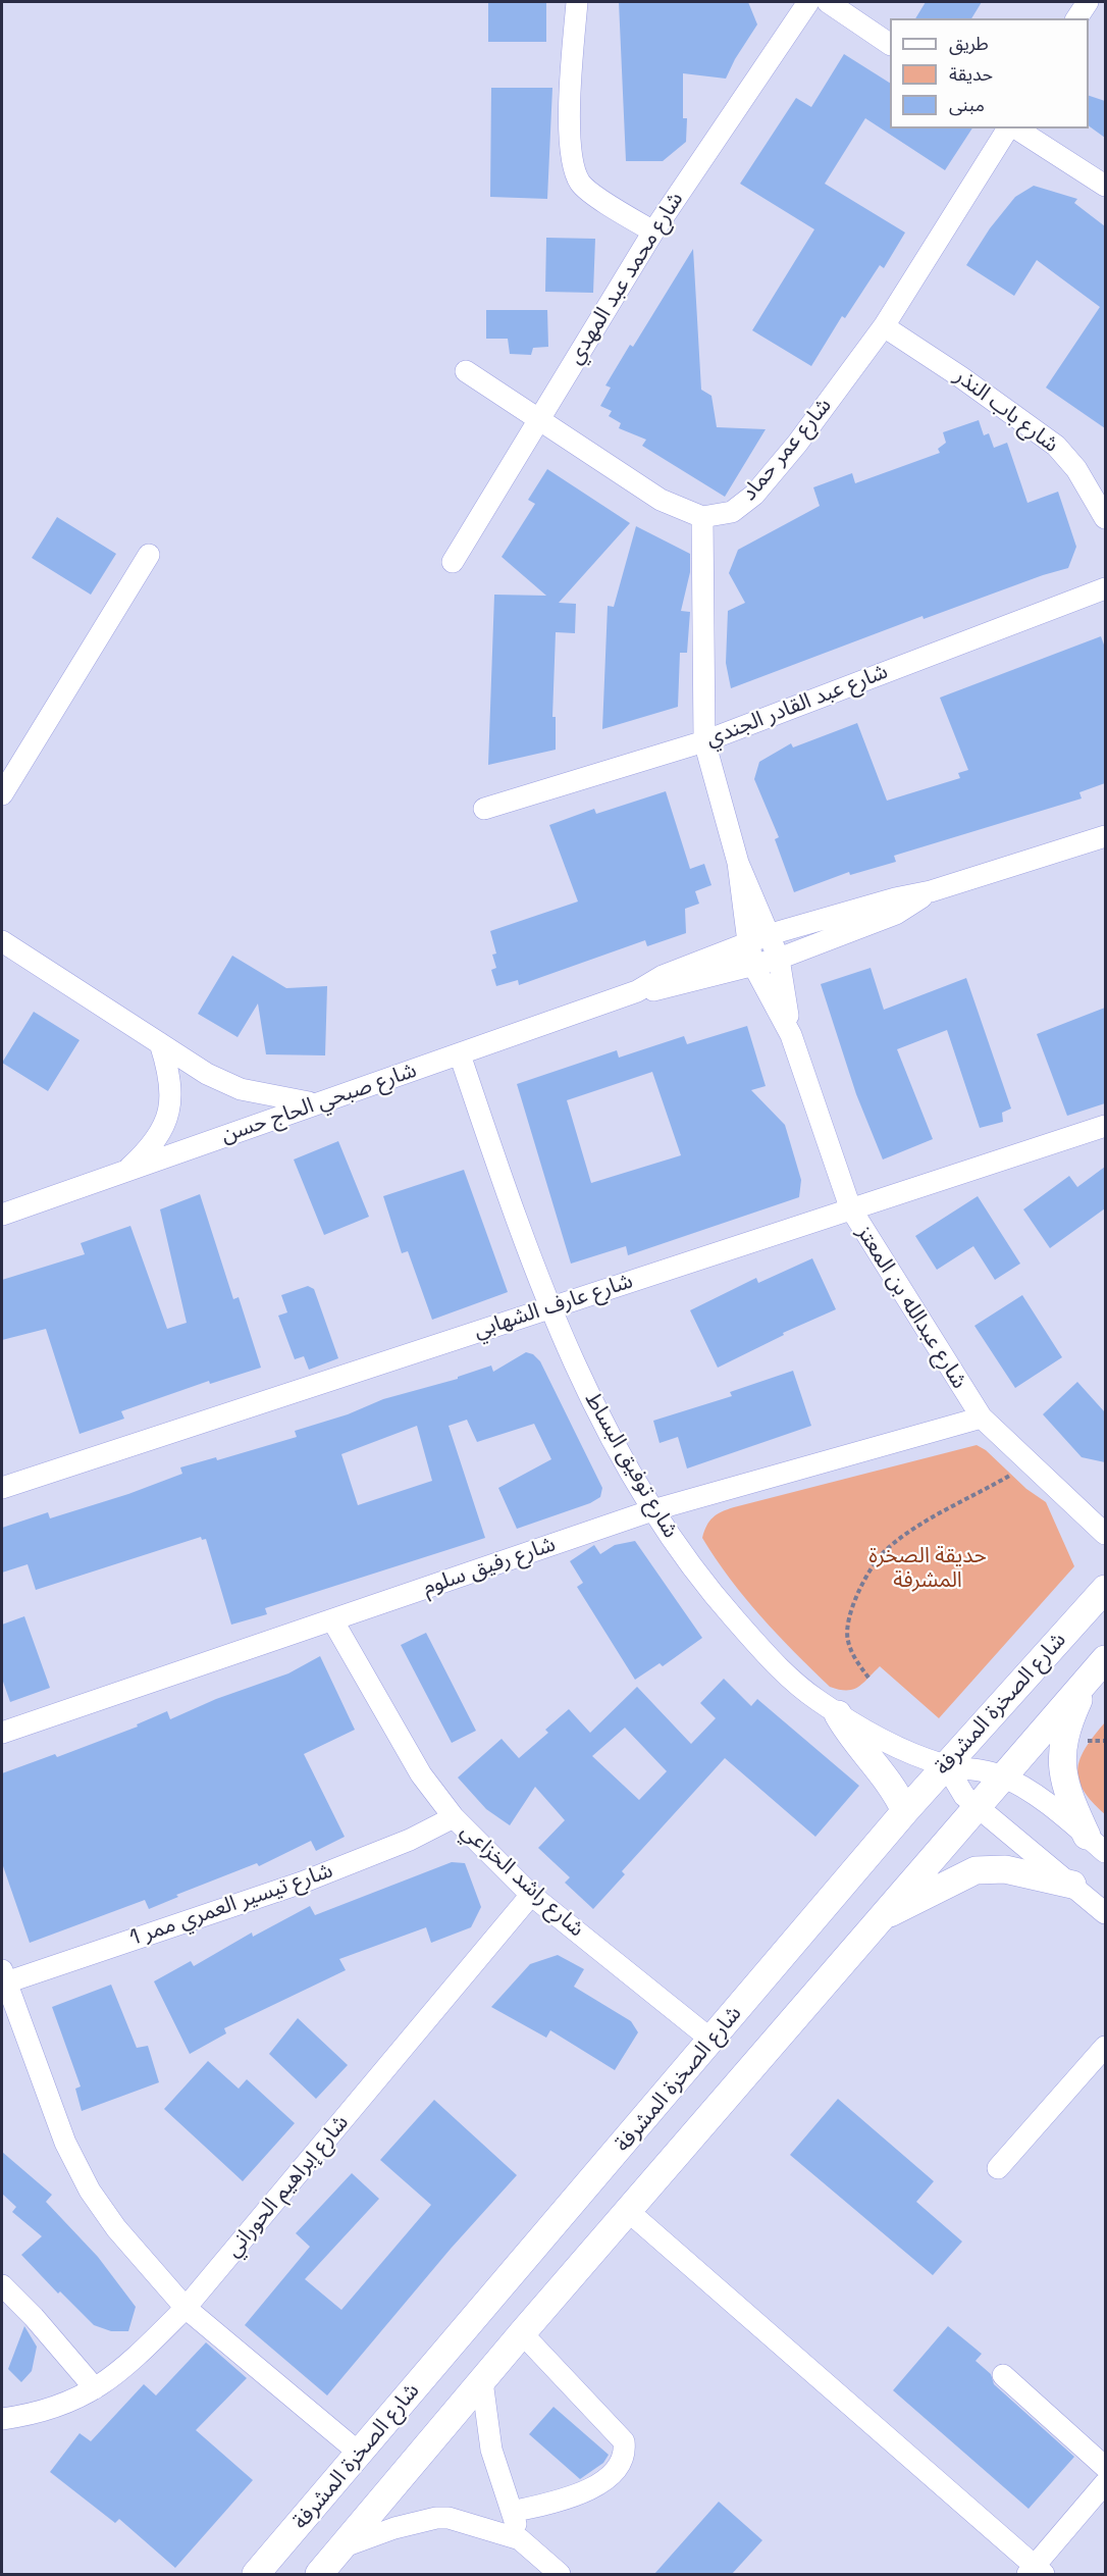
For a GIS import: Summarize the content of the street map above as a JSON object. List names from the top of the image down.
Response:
{
  "streets": {
    "main road": ["شارع الصخرة المشرفة"],
    "street": [
      "شارع محمد عبد المهدي",
      "شارع باب النذر",
      "شارع عمر حماد",
      "شارع عبد القادر الجندي",
      "شارع صبحي الحاج حسن",
      "شارع عارف الشهابي",
      "شارع عبدالله بن المعتز",
      "شارع توفيق البساط",
      "شارع رفيق سلوم",
      "شارع راشد الخزاعي",
      "شارع تيسير العمري ممر 1",
      "شارع إبراهيم الحوراني"
    ]
  },
  "crossings": [
    ["شارع باب النذر", "شارع عمر حماد"],
    ["شارع عمر حماد", "شارع عبدالله بن المعتز"],
    ["شارع عبد القادر الجندي", "شارع عبدالله بن المعتز"],
    ["شارع صبحي الحاج حسن", "شارع عبدالله بن المعتز"],
    ["شارع صبحي الحاج حسن", "شارع توفيق البساط"],
    ["شارع عارف الشهابي", "شارع عبدالله بن المعتز"],
    ["شارع عارف الشهابي", "شارع توفيق البساط"],
    ["شارع عبدالله بن المعتز", "شارع رفيق سلوم"],
    ["شارع توفيق البساط", "شارع رفيق سلوم"],
    ["شارع توفيق البساط", "شارع الصخرة المشرفة"],
    ["شارع رفيق سلوم", "شارع راشد الخزاعي"],
    ["شارع الصخرة المشرفة", "شارع راشد الخزاعي"],
    ["شارع راشد الخزاعي", "شارع تيسير العمري ممر 1"],
    ["شارع راشد الخزاعي", "شارع إبراهيم الحوراني"]
  ],
  "parks": ["حديقة الصخرة المشرفة"],
  "legend": ["طريق", "حديقة", "مبنى"]
}
